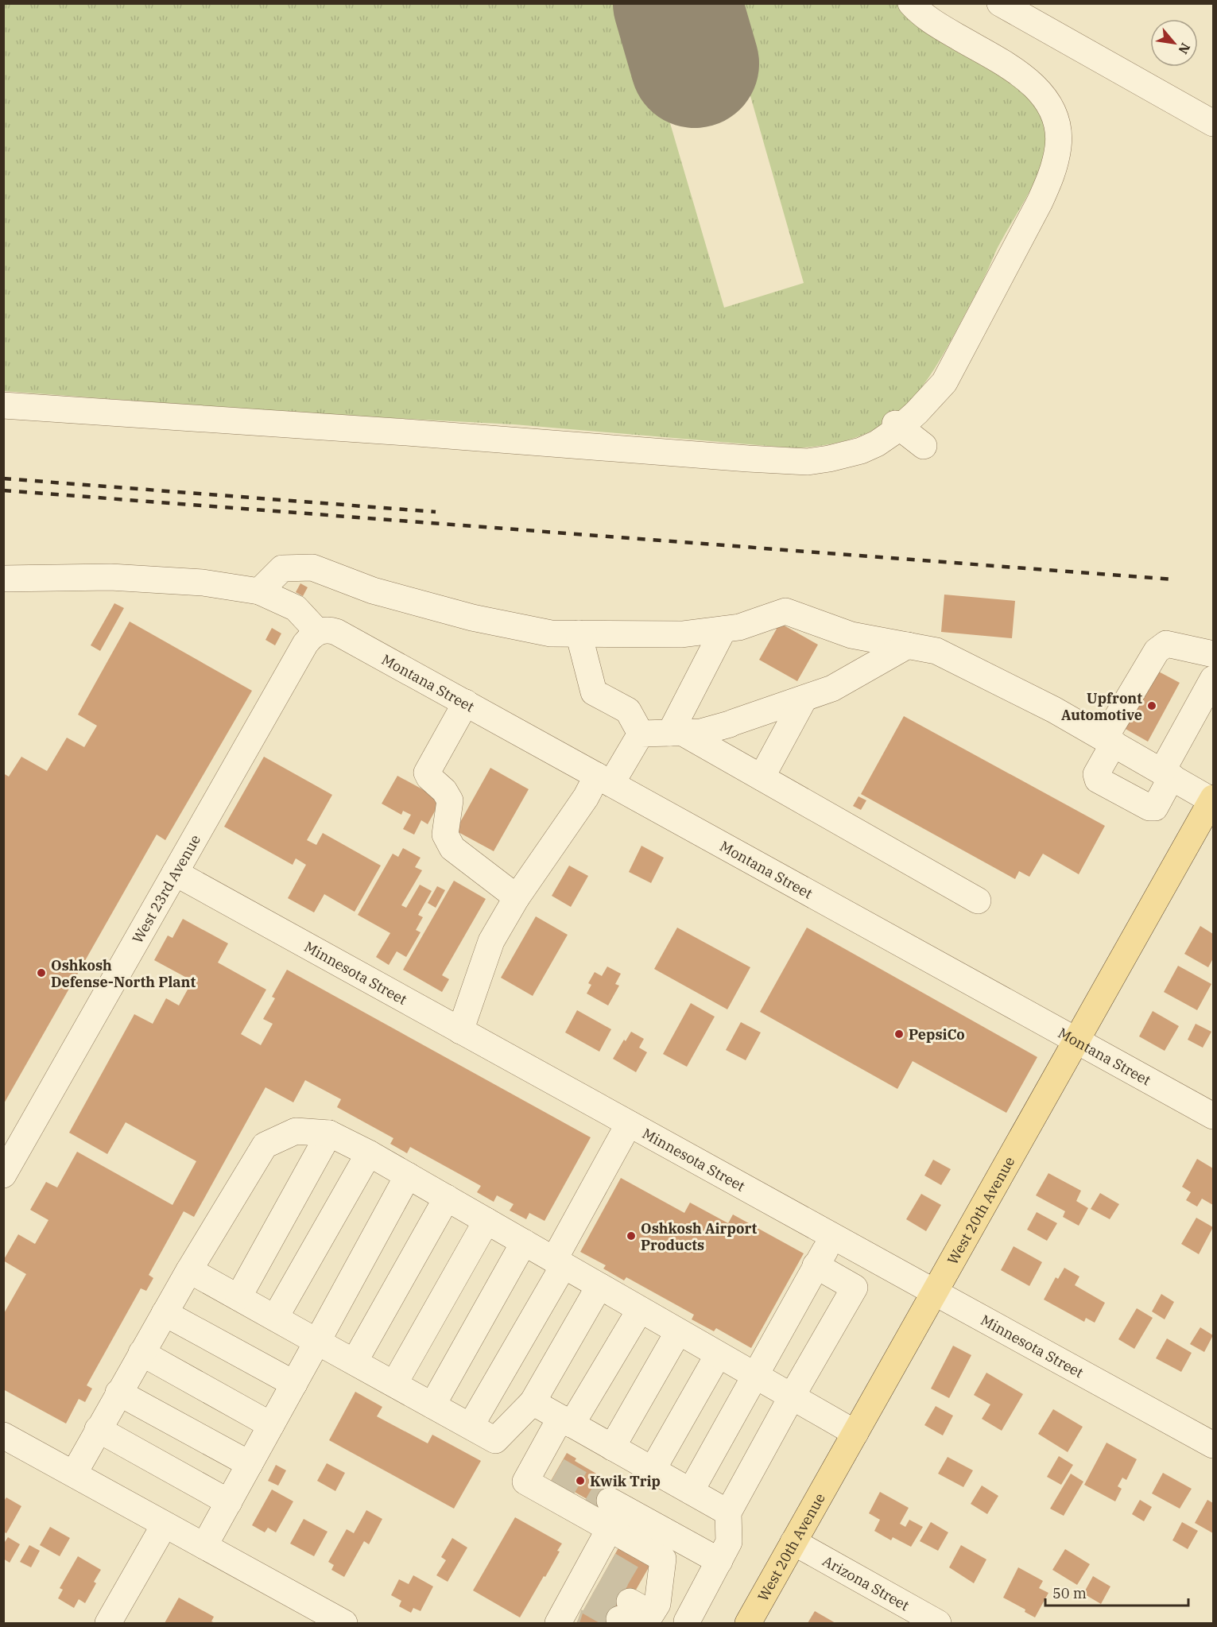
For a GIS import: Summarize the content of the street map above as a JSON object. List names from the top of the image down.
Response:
{
  "streets": {
    "main road": ["West 20th Avenue"],
    "street": [
      "Montana Street",
      "West 23rd Avenue",
      "Minnesota Street",
      "Arizona Street"
    ]
  },
  "crossings": [
    ["Montana Street", "West 23rd Avenue"],
    ["Montana Street", "West 20th Avenue"],
    ["West 23rd Avenue", "Minnesota Street"],
    ["Minnesota Street", "West 20th Avenue"],
    ["West 20th Avenue", "Arizona Street"]
  ],
  "places": [
    "Upfront Automotive",
    "Oshkosh Defense-North Plant",
    "PepsiCo",
    "Oshkosh Airport Products",
    "Kwik Trip"
  ],
  "scale_bar": "50 m",
  "north": "bottom right"
}
